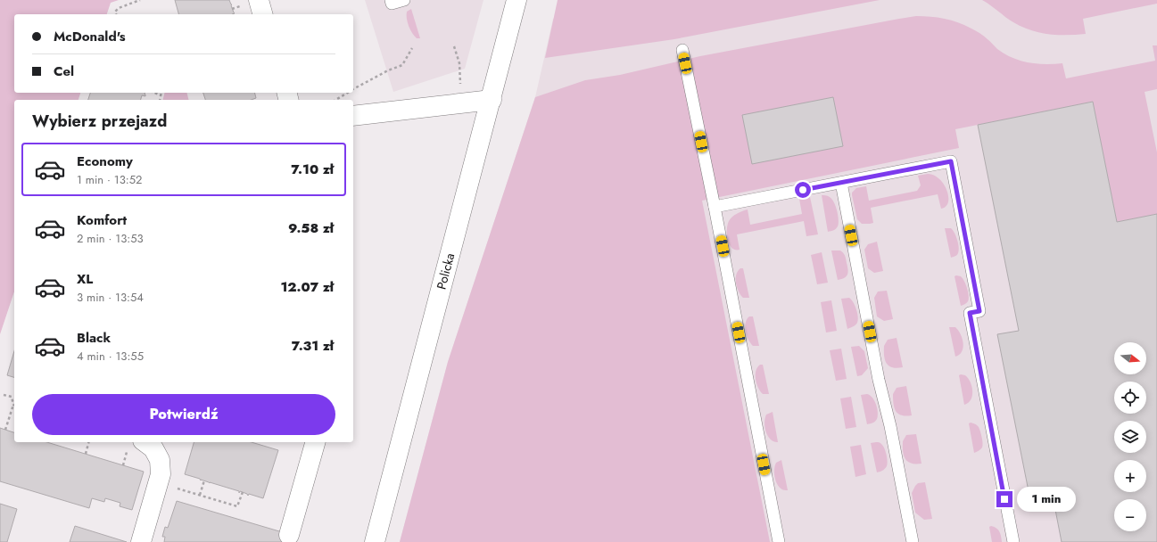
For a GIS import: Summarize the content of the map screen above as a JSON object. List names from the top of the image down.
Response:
{
  "streets": {
    "street": ["Policka"]
  },
  "north": "right",
  "page": {
    "banner": ["McDonald's", "Cel"],
    "heading": "Wybierz przejazd",
    "list": [
      {
        "name": "Economy",
        "note": "1 min · 13:52",
        "value": "7.10 zł"
      },
      {
        "name": "Komfort",
        "note": "2 min · 13:53",
        "value": "9.58 zł"
      },
      {
        "name": "XL",
        "note": "3 min · 13:54",
        "value": "12.07 zł"
      },
      {
        "name": "Black",
        "note": "4 min · 13:55",
        "value": "7.31 zł"
      }
    ],
    "map_buttons": ["+", "−"],
    "buttons": "Potwierdź",
    "bubble": "1 min"
  }
}
